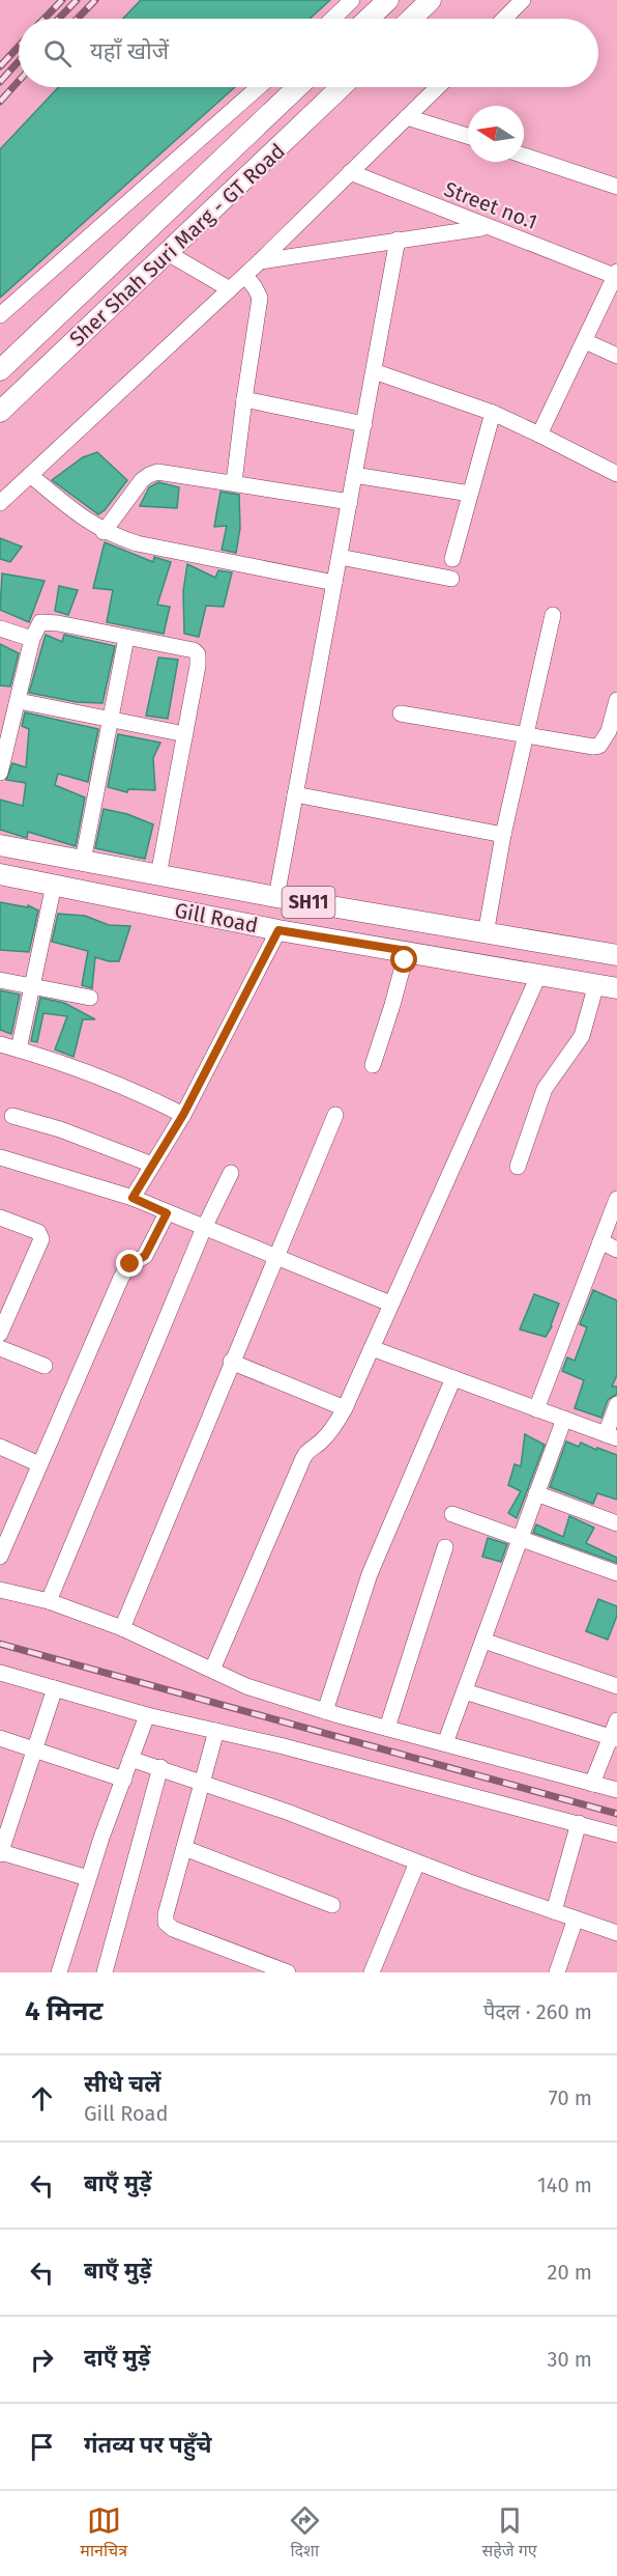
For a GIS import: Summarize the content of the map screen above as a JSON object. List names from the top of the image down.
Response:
{
  "streets": {
    "main road": ["Sher Shah Suri Marg - GT Road", "SH11", "Gill Road"],
    "street": ["Street no.1"]
  },
  "north": "left",
  "page": {
    "search": "यहाँ खोजें",
    "heading": ["4 मिनट", "पैदल · 260 m"],
    "list": [
      ["सीधे चलें", "Gill Road", "70 m"],
      ["बाएँ मुड़ें", "140 m"],
      ["बाएँ मुड़ें", "20 m"],
      ["दाएँ मुड़ें", "30 m"],
      "गंतव्य पर पहुँचे"
    ],
    "nav": ["मानचित्र", "दिशा", "सहेजे गए"]
  }
}
